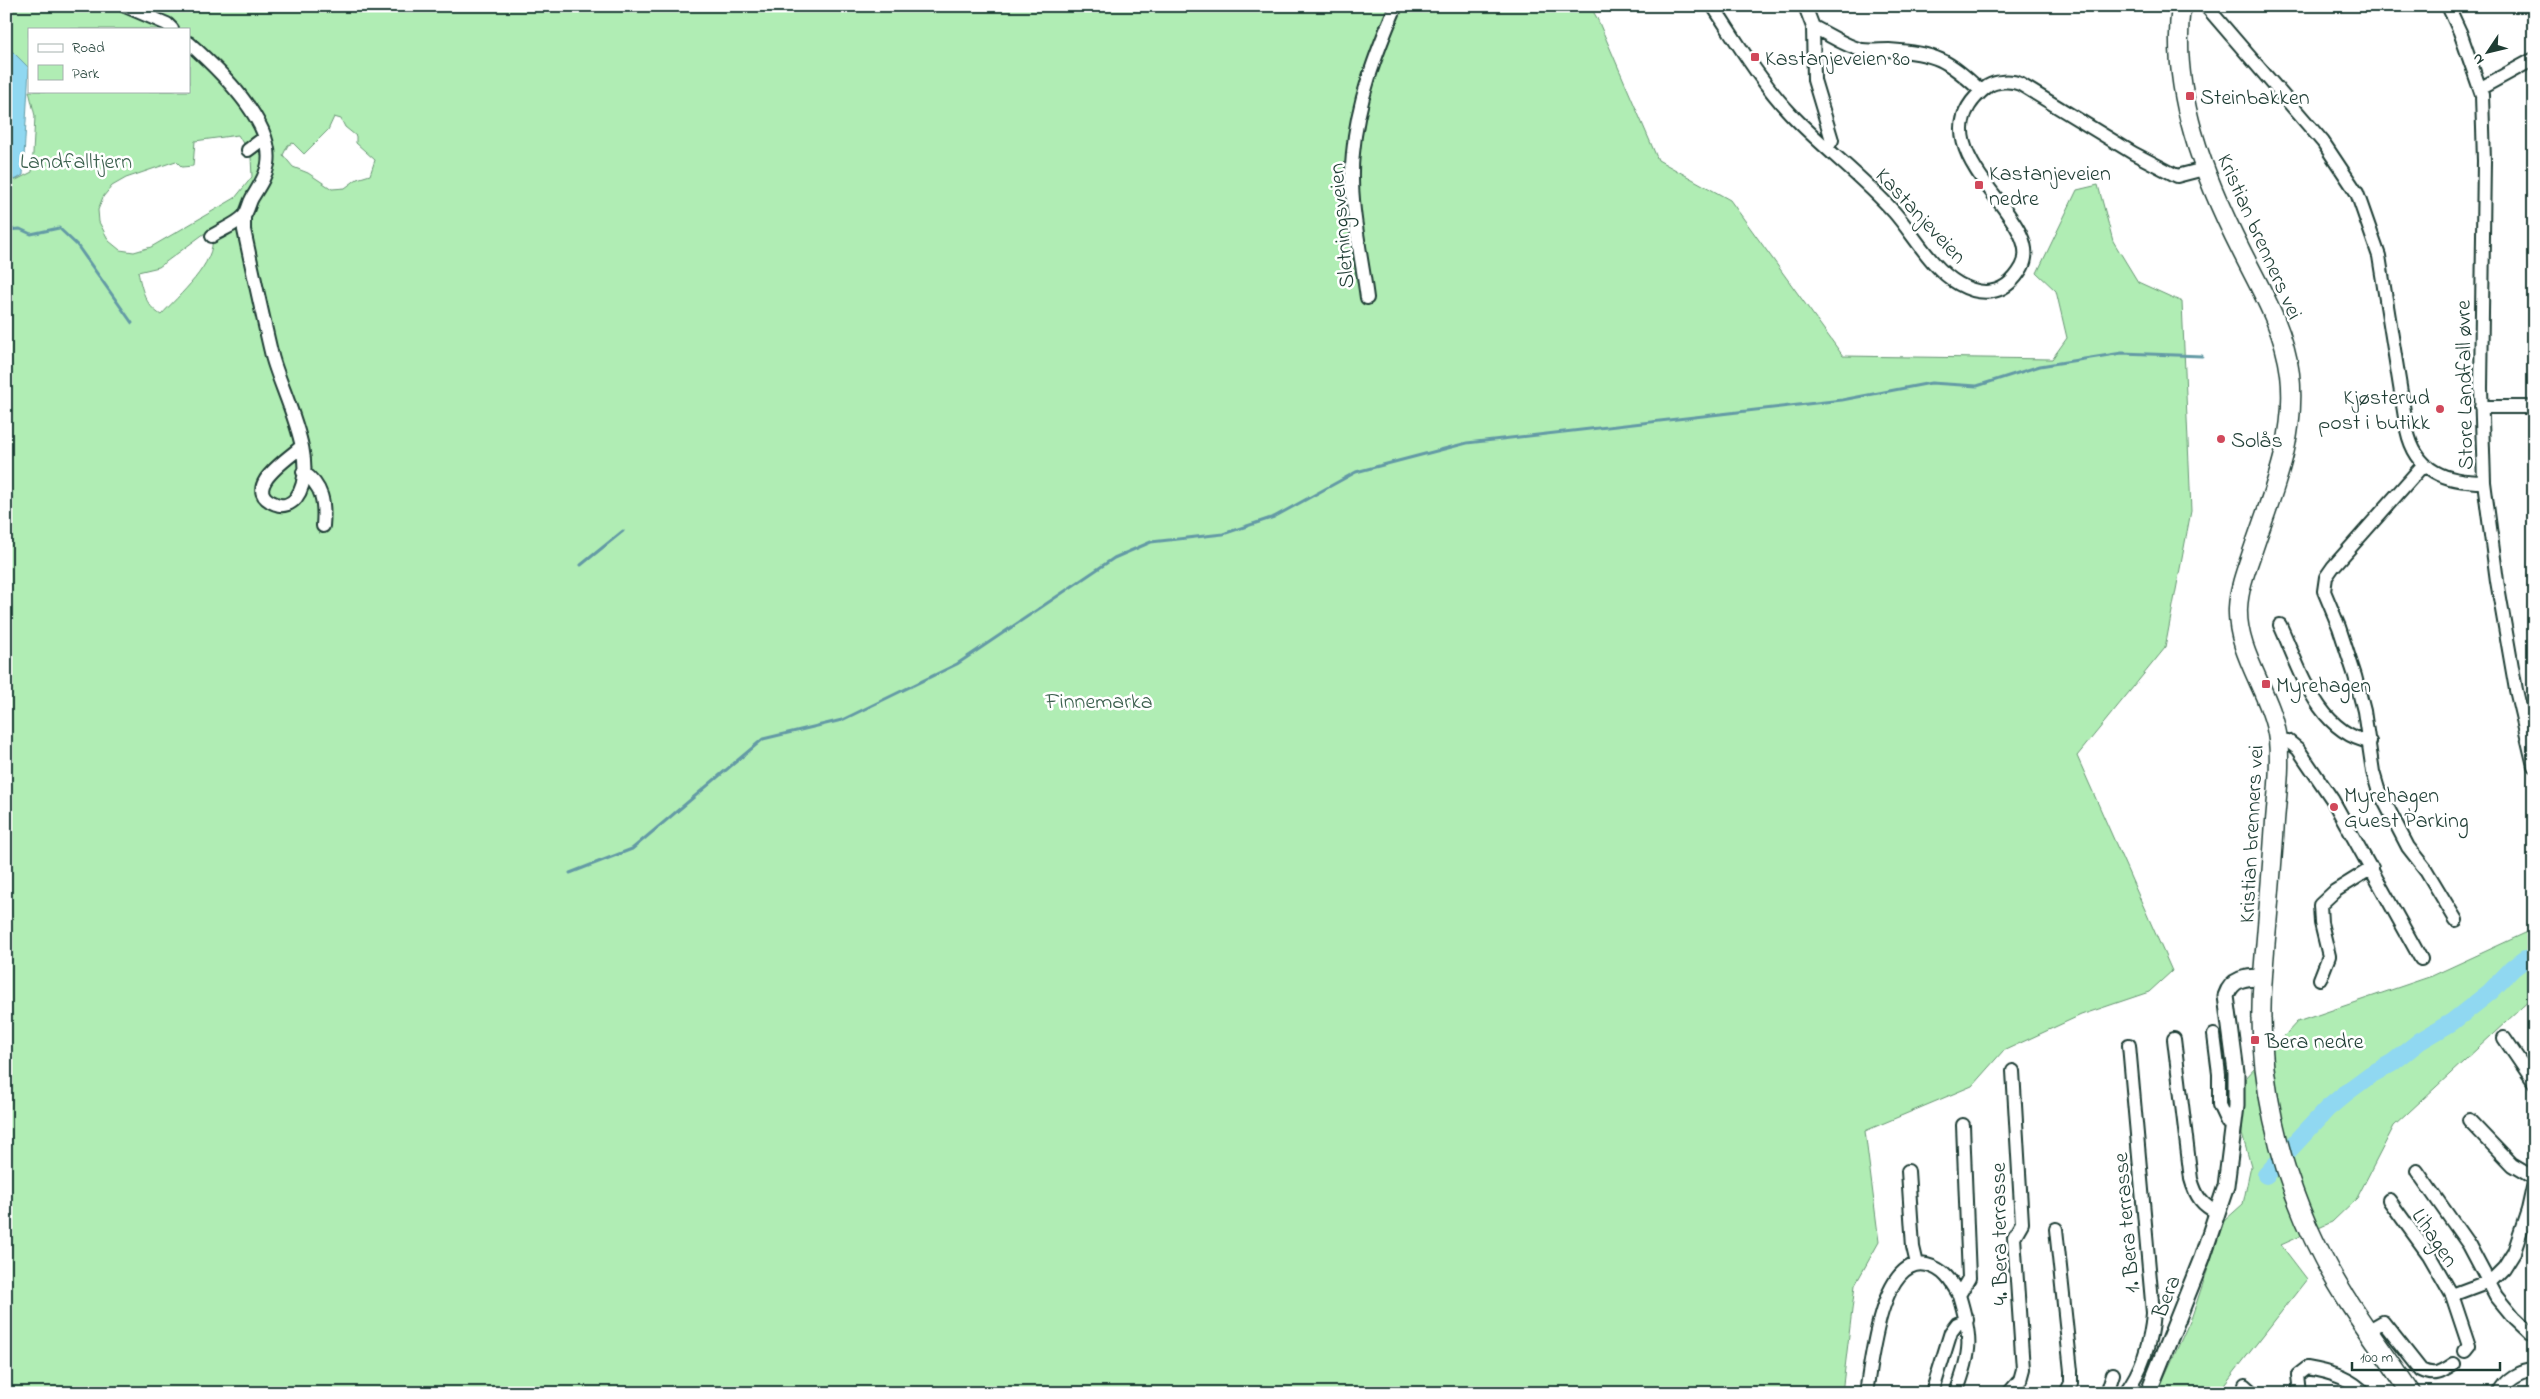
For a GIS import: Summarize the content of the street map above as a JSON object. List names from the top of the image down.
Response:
{
  "streets": {
    "main road": ["Kristian brenners vei"],
    "street": [
      "Kastanjeveien",
      "Sletningsveien",
      "Store Landfall øvre",
      "1. Bera terrasse",
      "4. Bera terrasse",
      "Lihagen",
      "Bera"
    ]
  },
  "crossings": [
    ["Kristian brenners vei", "Bera"]
  ],
  "parks": ["Landfalltjern", "Finnemarka"],
  "places": {
    "transit": [
      "Kastanjeveien 80",
      "Steinbakken",
      "Kastanjeveien nedre",
      "Myrehagen",
      "Bera nedre"
    ],
    "other": ["Kjøsterud post i butikk", "Solås", "Myrehagen Guest Parking"]
  },
  "legend": ["Road", "Park"],
  "scale_bar": "100 m",
  "north": "bottom left"
}
